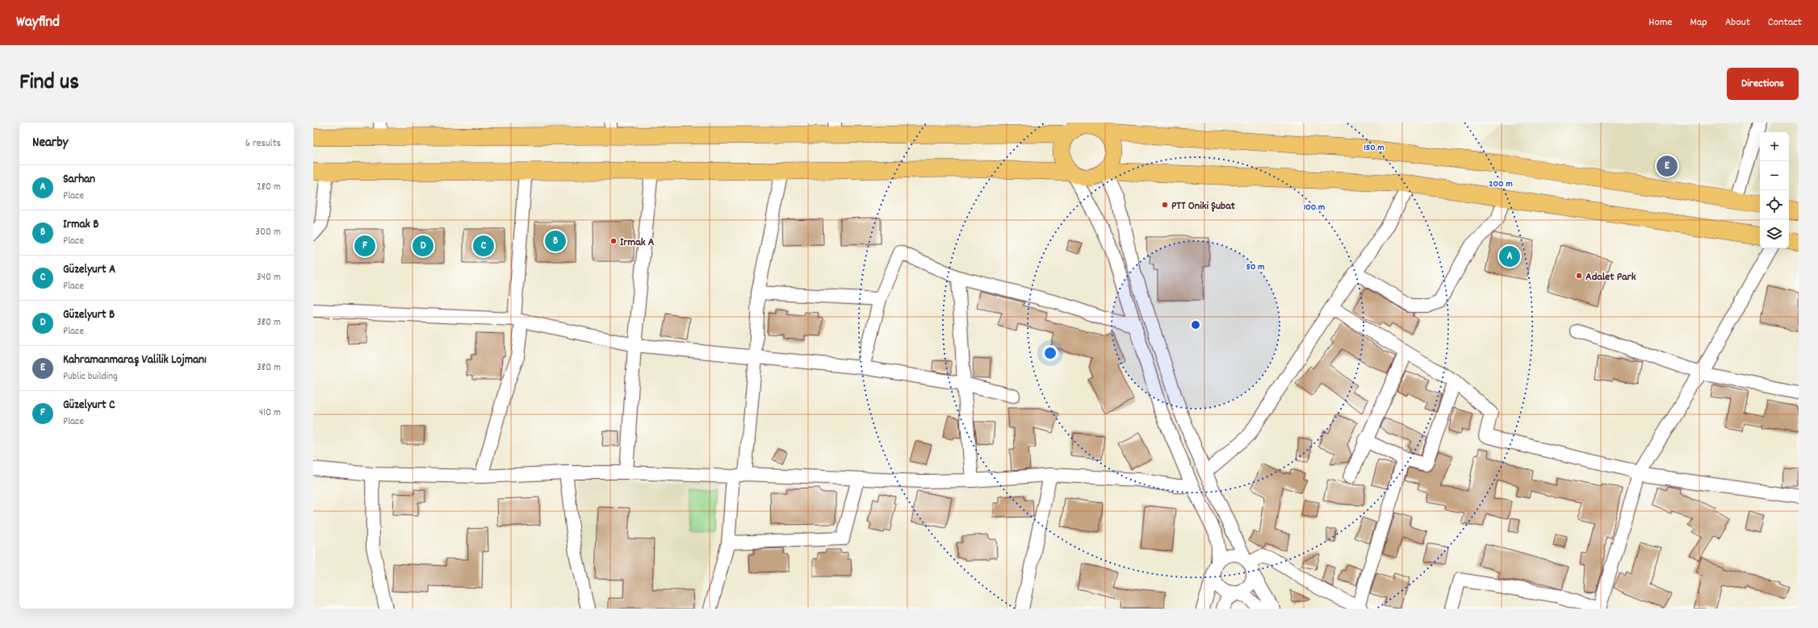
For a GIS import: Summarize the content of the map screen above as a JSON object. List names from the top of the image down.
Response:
{
  "places": ["PTT Oniki Şubat", "Irmak A", "Adalet Park"],
  "page": {
    "header": "Wayfind",
    "nav": [
      "Home",
      "Map",
      "About",
      "Contact"
    ],
    "title": "Find us",
    "buttons": "Directions",
    "heading": ["Nearby", "6 results"],
    "map_buttons": ["+", "−"],
    "pins": [
      "E",
      "B",
      "C",
      "D",
      "F",
      "A"
    ],
    "list": [
      {
        "mark": "A",
        "name": "Sarhan",
        "note": "Place",
        "value": "280 m"
      },
      {
        "mark": "B",
        "name": "Irmak B",
        "note": "Place",
        "value": "300 m"
      },
      {
        "mark": "C",
        "name": "Güzelyurt A",
        "note": "Place",
        "value": "340 m"
      },
      {
        "mark": "D",
        "name": "Güzelyurt B",
        "note": "Place",
        "value": "380 m"
      },
      {
        "mark": "E",
        "name": "Kahramanmaraş Valilik Lojmanı",
        "note": "Public building",
        "value": "380 m"
      },
      {
        "mark": "F",
        "name": "Güzelyurt C",
        "note": "Place",
        "value": "410 m"
      }
    ]
  },
  "rings": [
    "150 m",
    "200 m",
    "100 m",
    "50 m"
  ]
}
